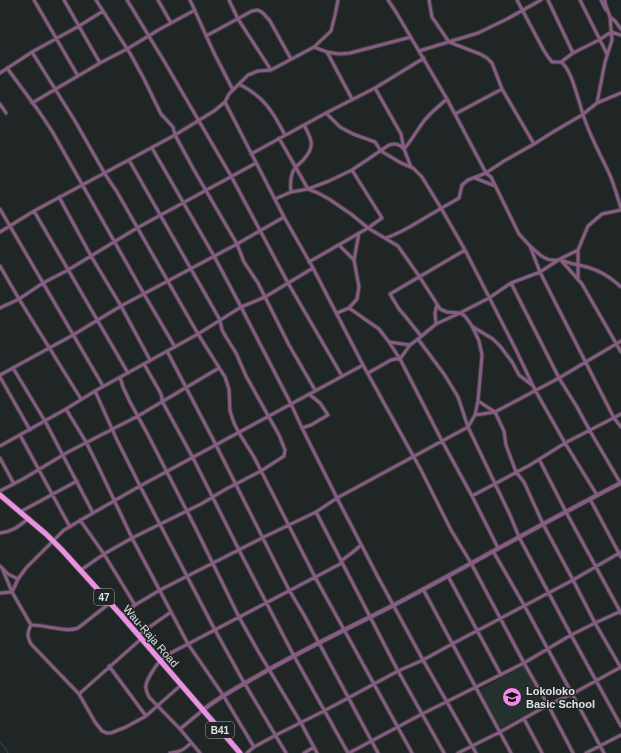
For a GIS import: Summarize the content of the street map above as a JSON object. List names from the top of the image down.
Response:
{
  "streets": {
    "main road": ["47", "Wau-Raja Road", "B41"]
  },
  "crossings": [
    ["Wau-Raja Road", "B41"]
  ],
  "places": {
    "school or university": ["Lokoloko Basic School"]
  }
}
